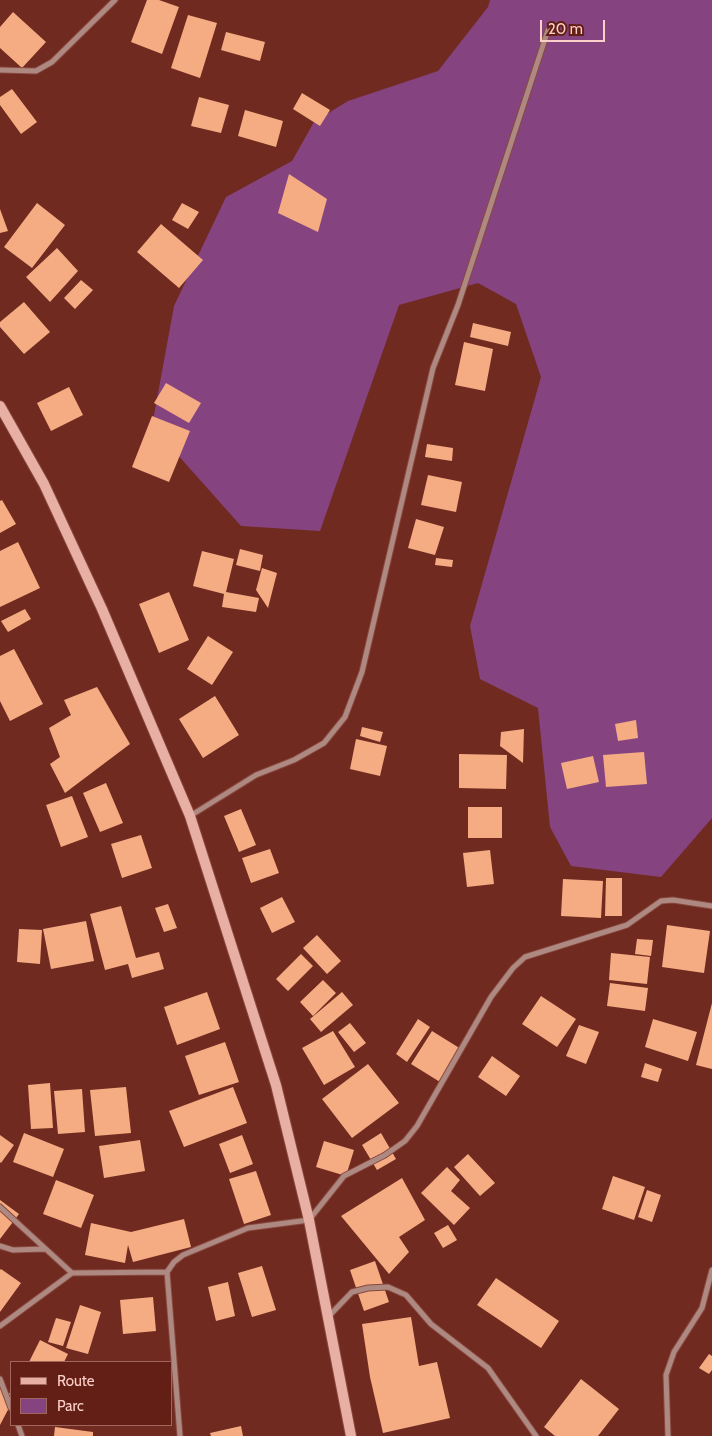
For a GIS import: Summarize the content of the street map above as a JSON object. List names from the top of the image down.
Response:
{
  "legend": ["Route", "Parc"],
  "scale_bar": "20 m"
}
